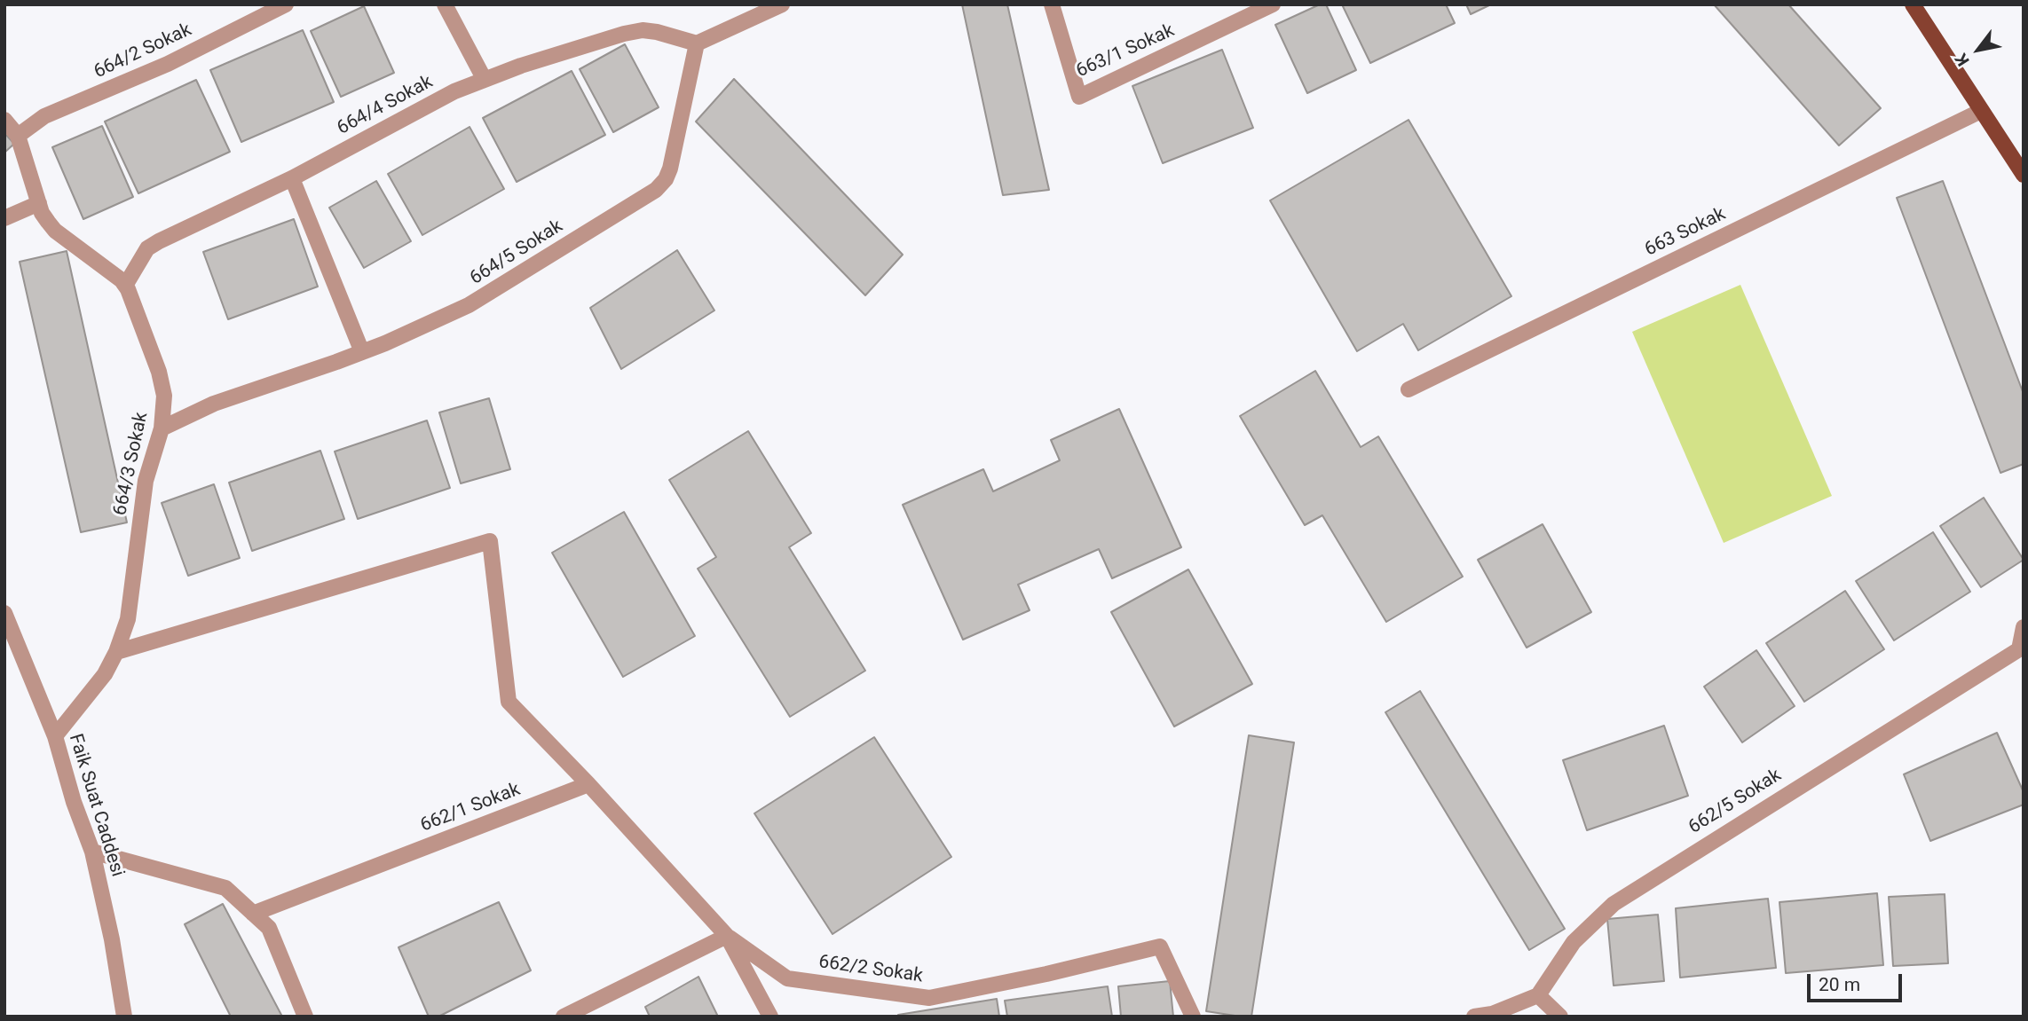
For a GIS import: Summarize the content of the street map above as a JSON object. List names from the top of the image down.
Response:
{
  "streets": {
    "street": [
      "664/2 Sokak",
      "663/1 Sokak",
      "664/4 Sokak",
      "663 Sokak",
      "664/5 Sokak",
      "664/3 Sokak",
      "662/5 Sokak",
      "Faik Suat Caddesi",
      "662/1 Sokak",
      "662/2 Sokak"
    ]
  },
  "crossings": [
    ["664/2 Sokak", "664/3 Sokak"],
    ["664/4 Sokak", "664/5 Sokak"],
    ["664/4 Sokak", "664/3 Sokak"],
    ["664/5 Sokak", "664/3 Sokak"],
    ["664/3 Sokak", "Faik Suat Caddesi"]
  ],
  "scale_bar": "20 m",
  "north": "bottom left"
}
